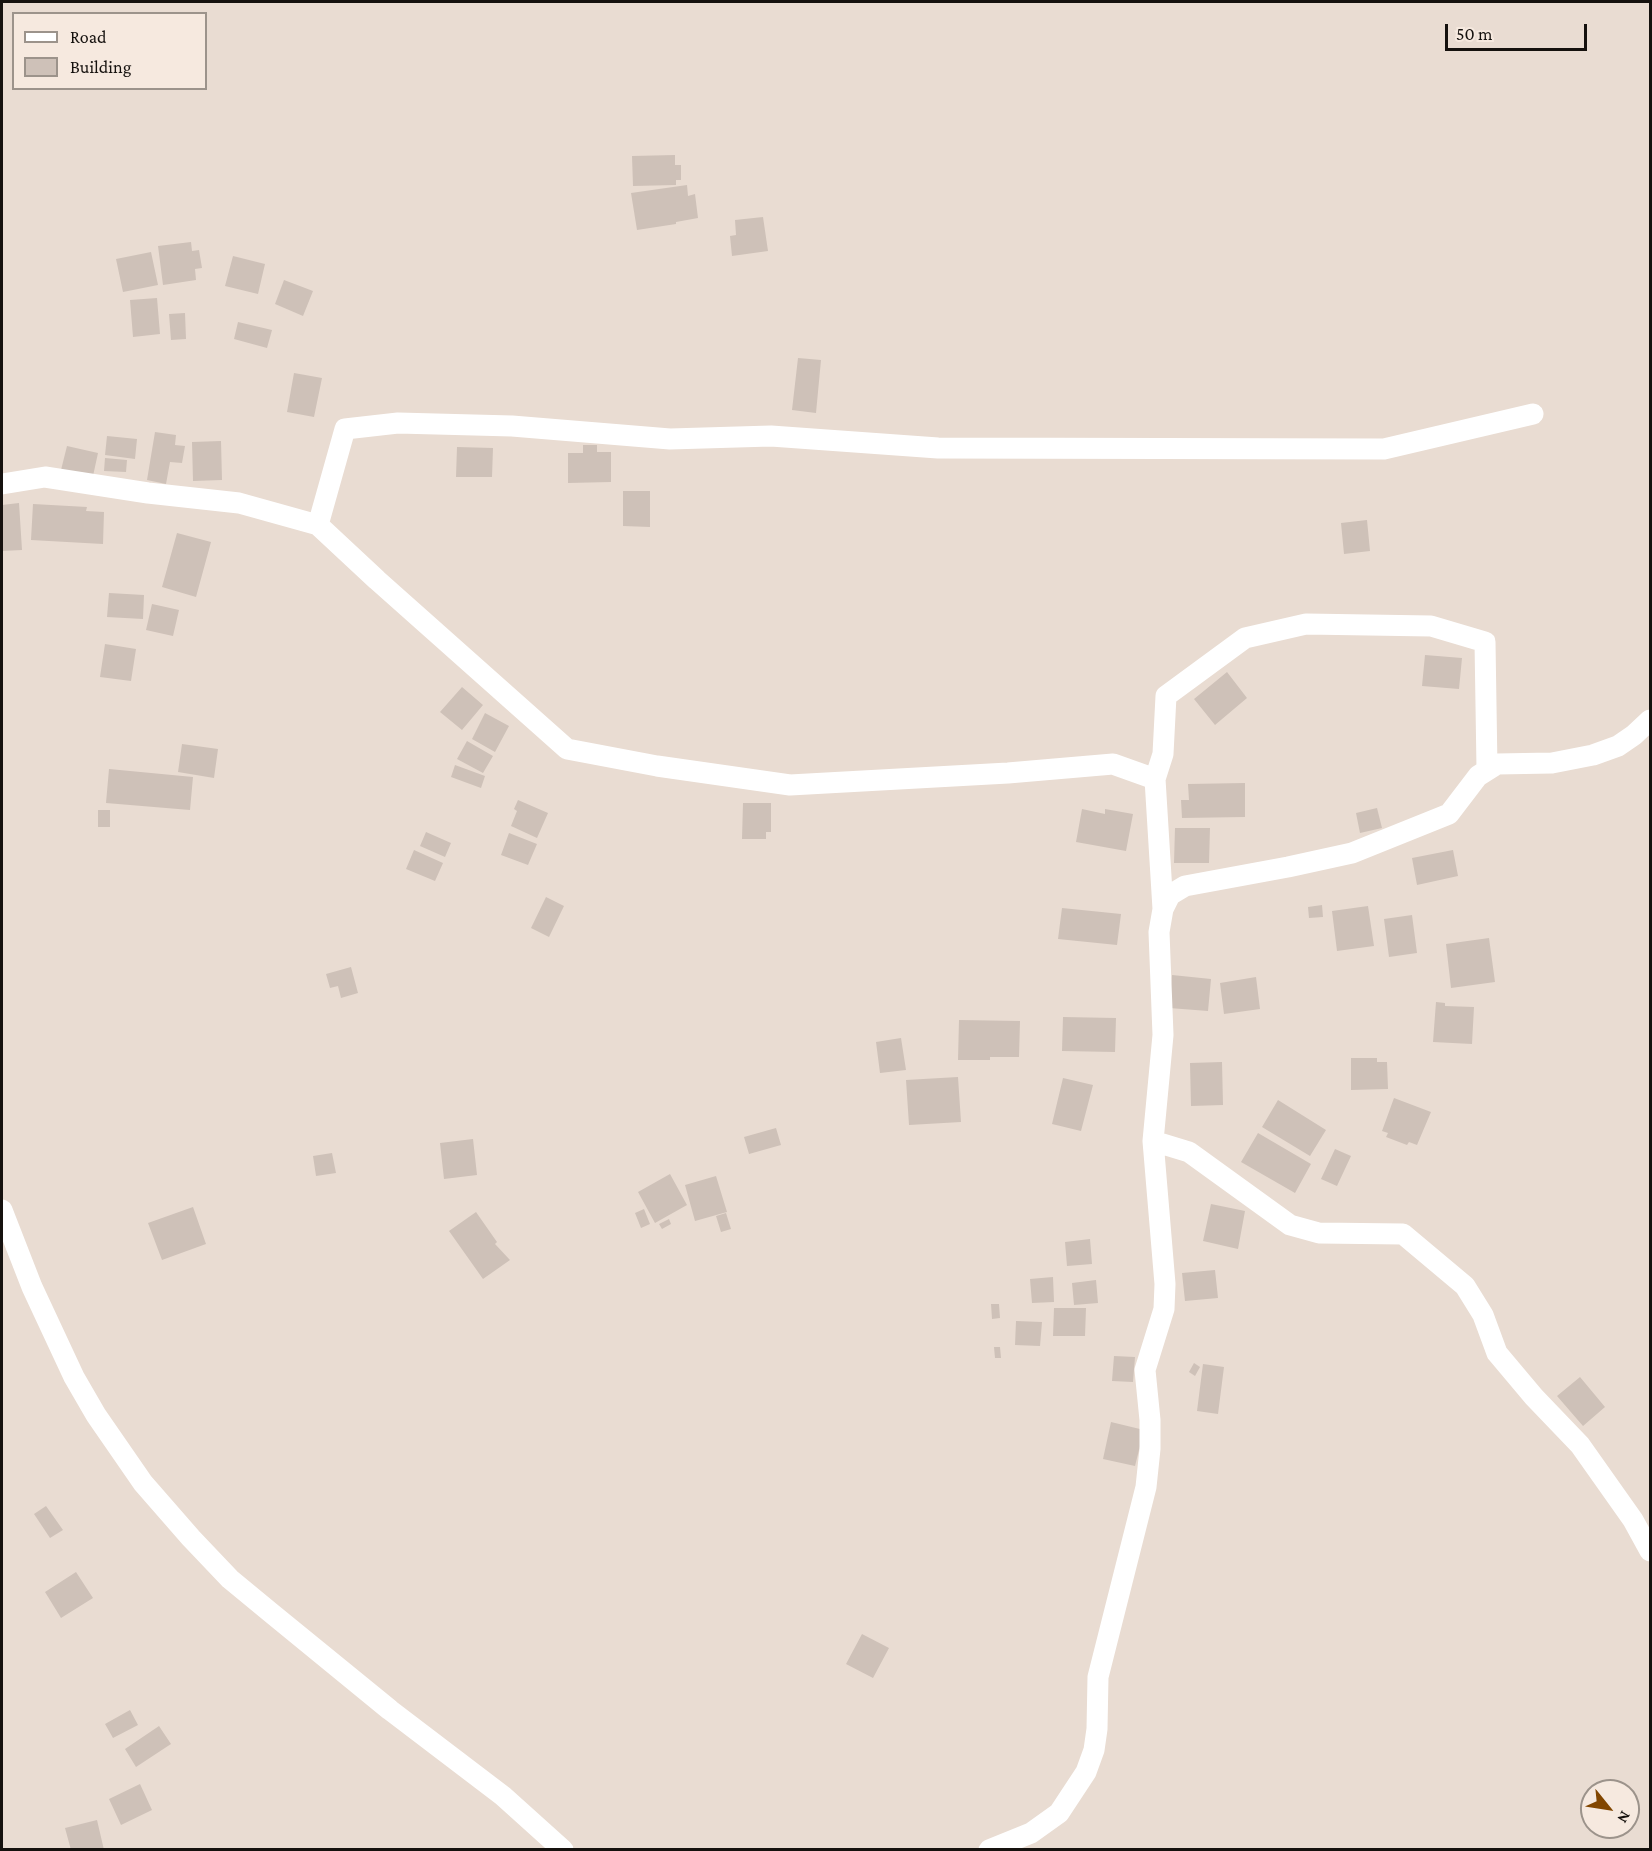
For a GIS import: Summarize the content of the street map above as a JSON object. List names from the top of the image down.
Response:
{
  "legend": ["Road", "Building"],
  "scale_bar": "50 m",
  "north": "bottom right"
}
